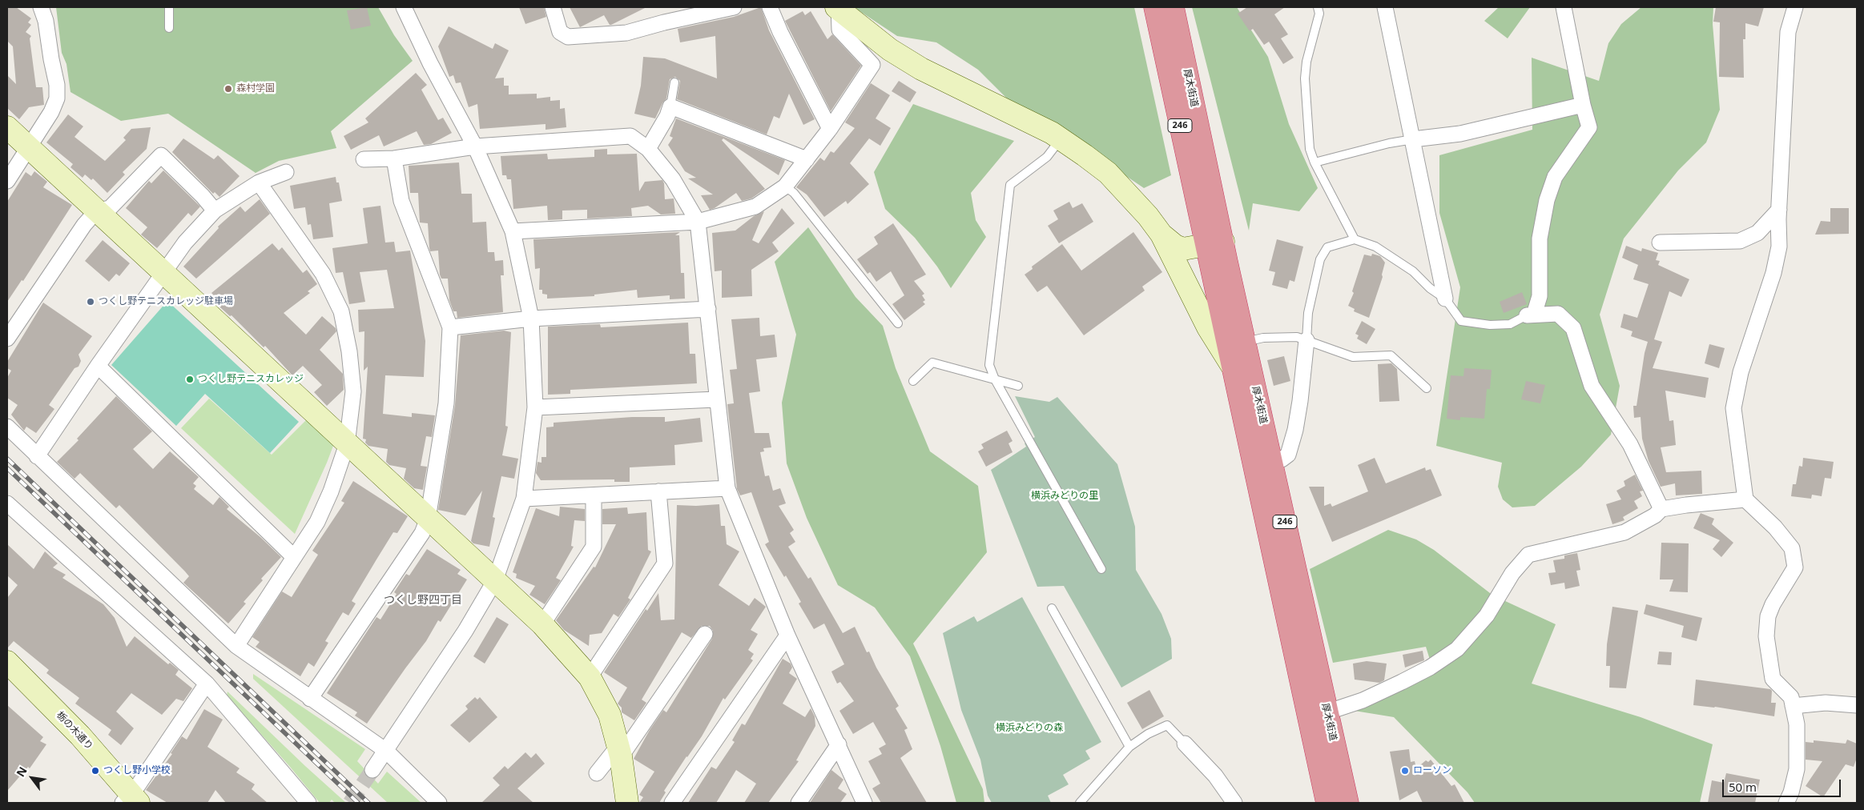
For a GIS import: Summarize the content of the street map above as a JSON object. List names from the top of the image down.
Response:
{
  "streets": {
    "highway": ["厚木街道", "246"],
    "street": ["栃の木通り"]
  },
  "districts": ["つくし野四丁目"],
  "parks": ["横浜みどりの里", "横浜みどりの森"],
  "places": [
    "森村学園",
    "つくし野テニスカレッジ駐車場",
    "つくし野テニスカレッジ",
    "つくし野小学校",
    "ローソン"
  ],
  "scale_bar": "50 m",
  "north": "top left"
}
